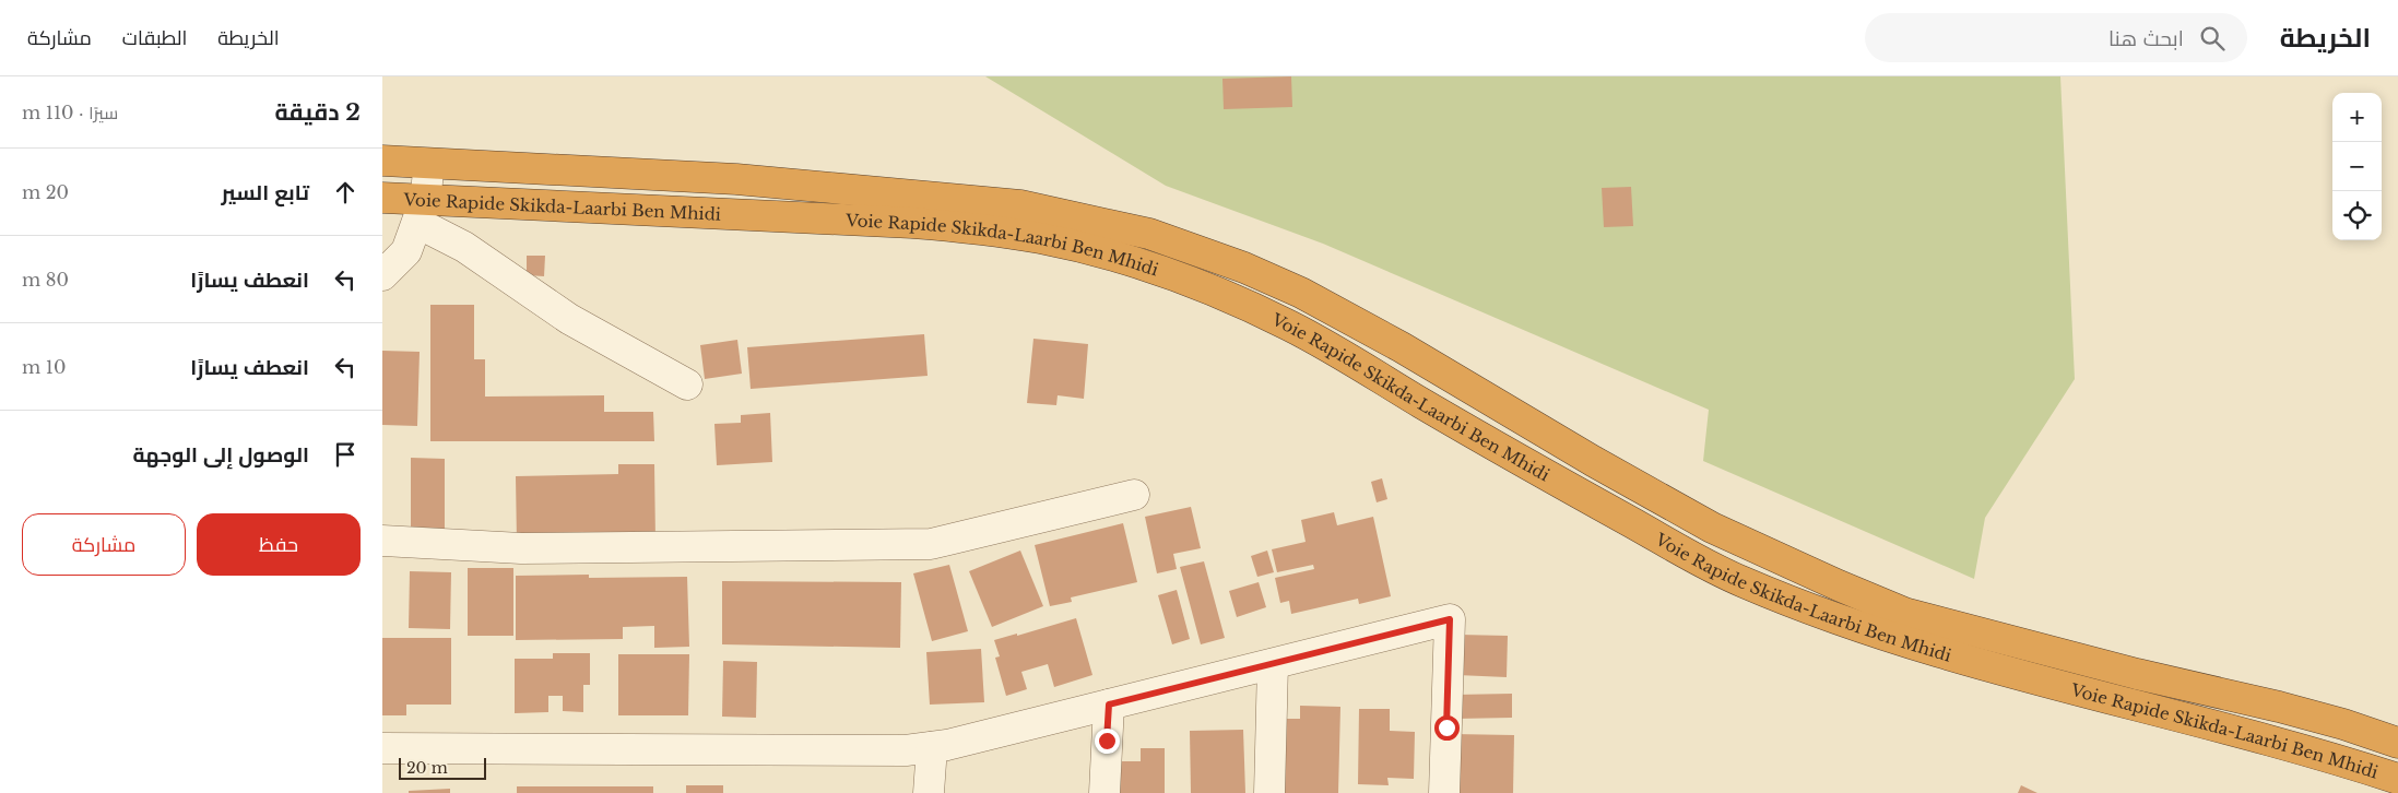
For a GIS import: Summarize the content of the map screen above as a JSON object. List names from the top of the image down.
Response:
{
  "streets": {
    "highway": ["Voie Rapide Skikda-Laarbi Ben Mhidi"]
  },
  "scale_bar": "20 m",
  "page": {
    "header": "الخريطة",
    "search": "ابحث هنا",
    "nav": ["الخريطة", "الطبقات", "مشاركة"],
    "heading": ["2 دقيقة", "سيرًا · 110 m"],
    "map_buttons": ["+", "−"],
    "list": [
      ["تابع السير", "20 m"],
      ["انعطف يسارًا", "80 m"],
      ["انعطف يسارًا", "10 m"],
      "الوصول إلى الوجهة"
    ],
    "buttons": ["حفظ", "مشاركة"],
    "scale": "20 m"
  }
}
